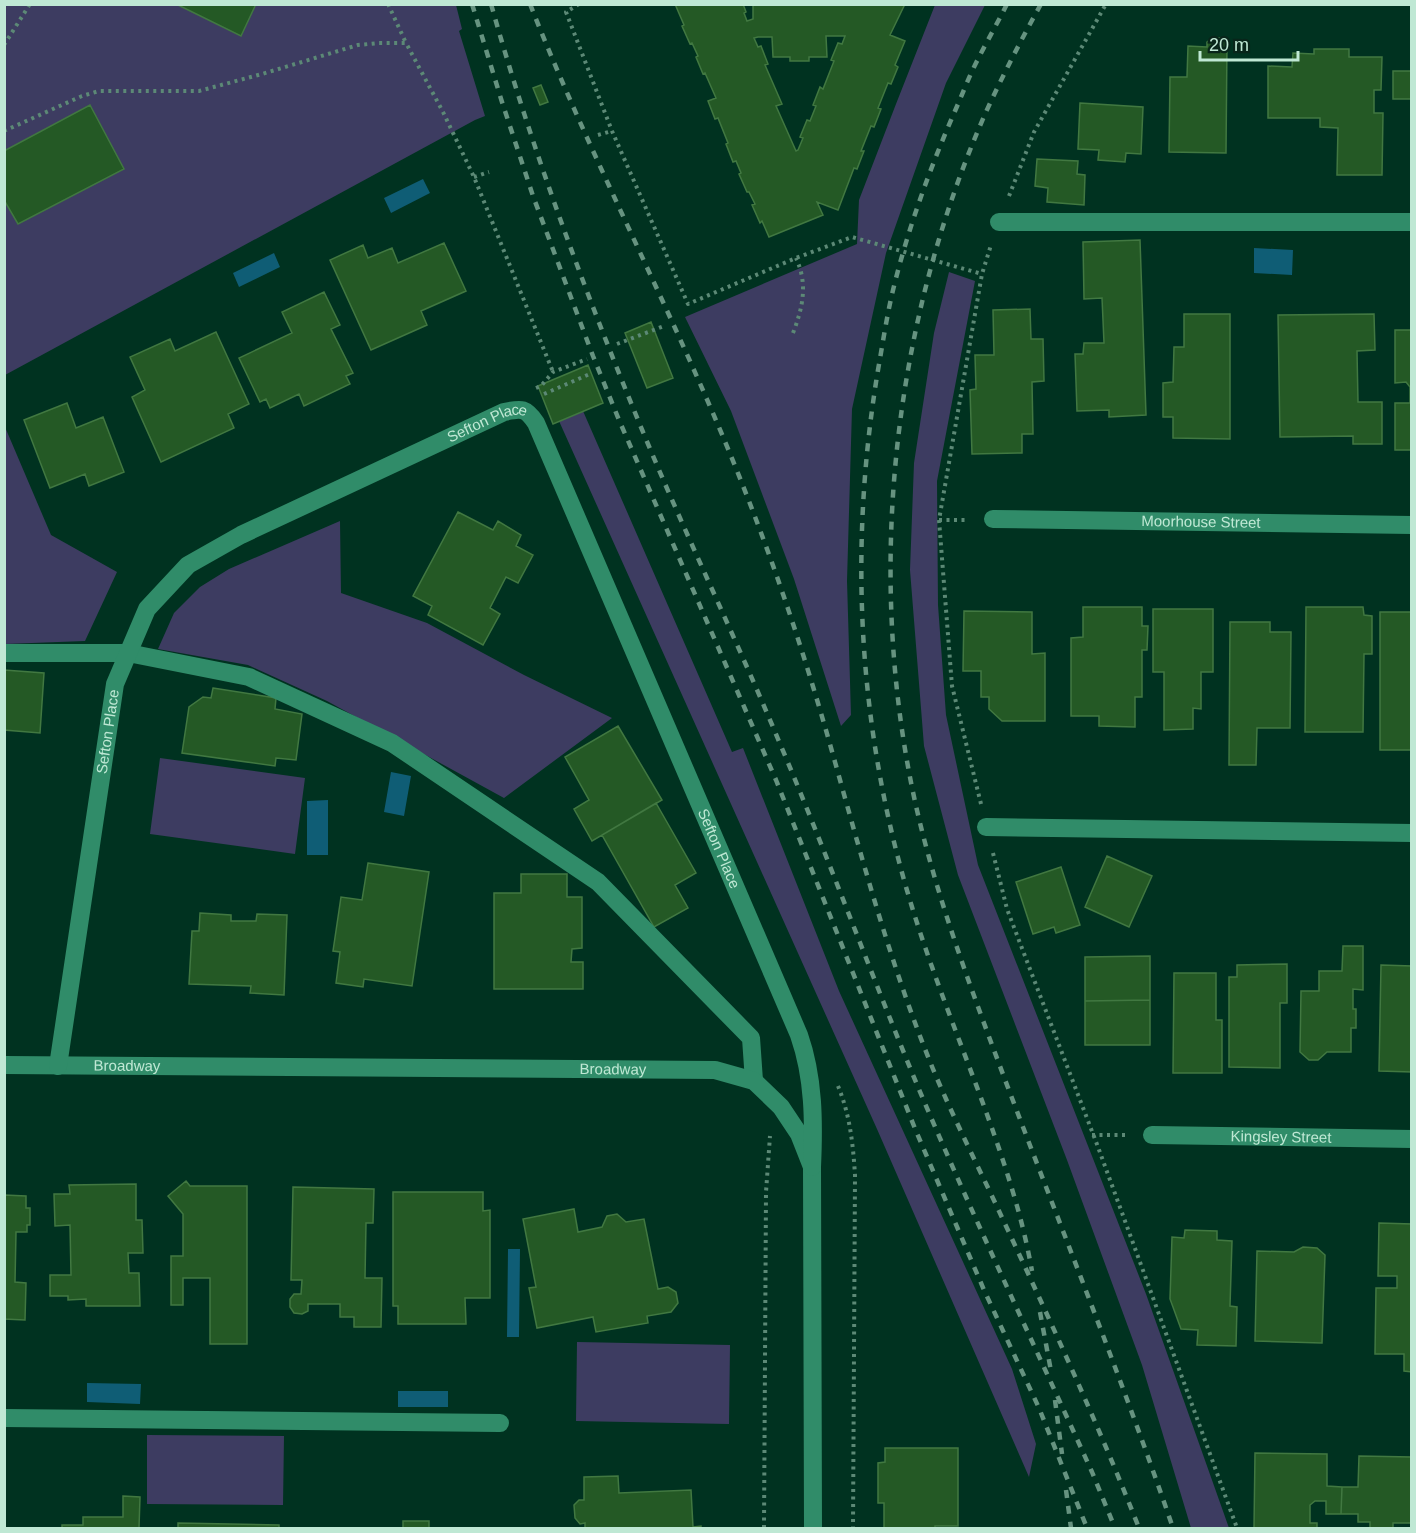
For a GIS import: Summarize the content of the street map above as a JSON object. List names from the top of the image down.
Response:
{
  "streets": {
    "street": [
      "Sefton Place",
      "Moorhouse Street",
      "Broadway",
      "Kingsley Street"
    ]
  },
  "crossings": [
    ["Sefton Place", "Broadway"]
  ],
  "scale_bar": "20 m"
}
